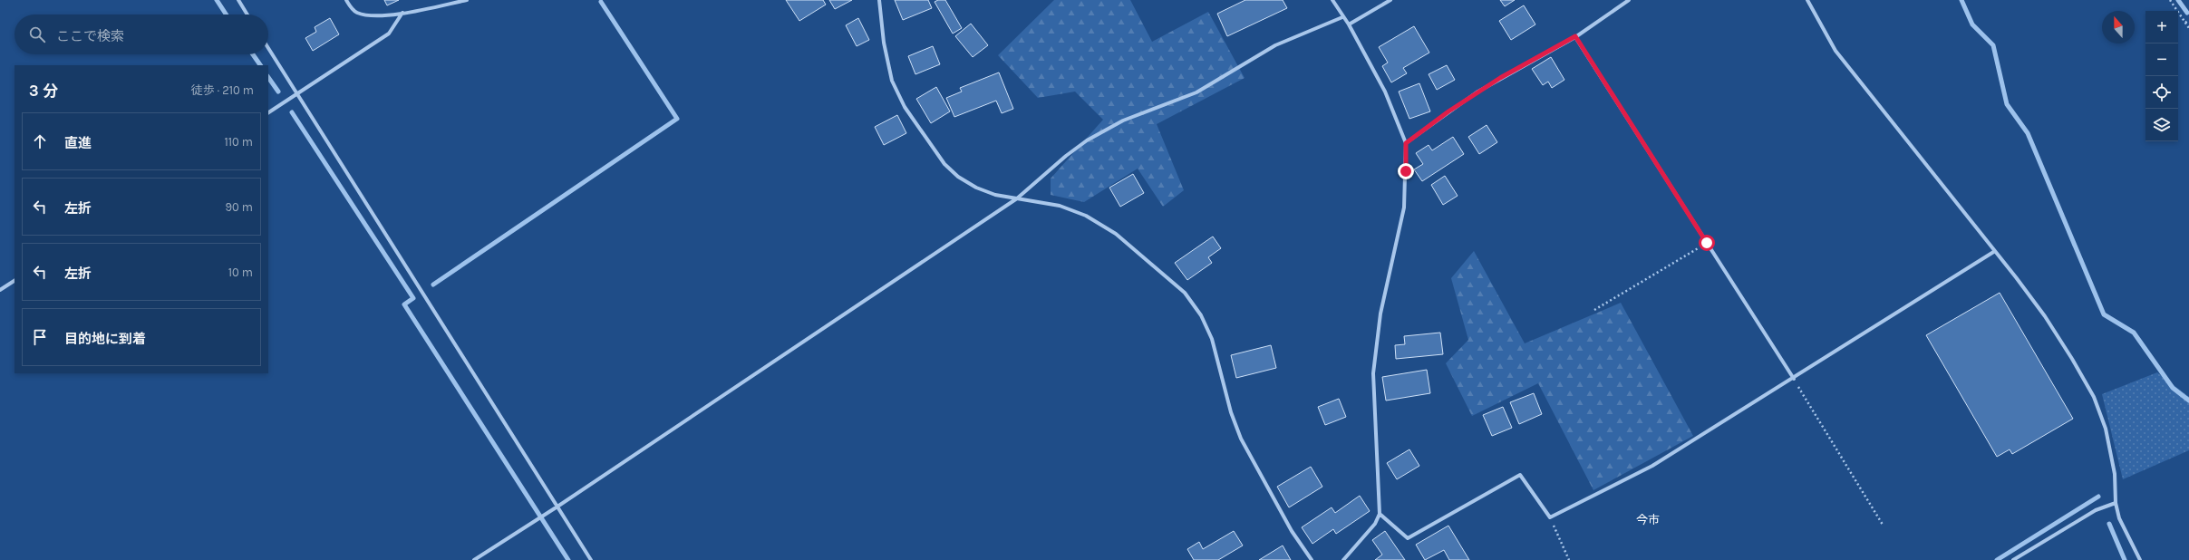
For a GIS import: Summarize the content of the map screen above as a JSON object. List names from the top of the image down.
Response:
{
  "districts": ["今市"],
  "north": "top",
  "page": {
    "map_buttons": ["+", "−"],
    "search": "ここで検索",
    "heading": ["3 分", "徒歩 · 210 m"],
    "list": [
      ["直進", "110 m"],
      ["左折", "90 m"],
      ["左折", "10 m"],
      "目的地に到着"
    ]
  }
}
